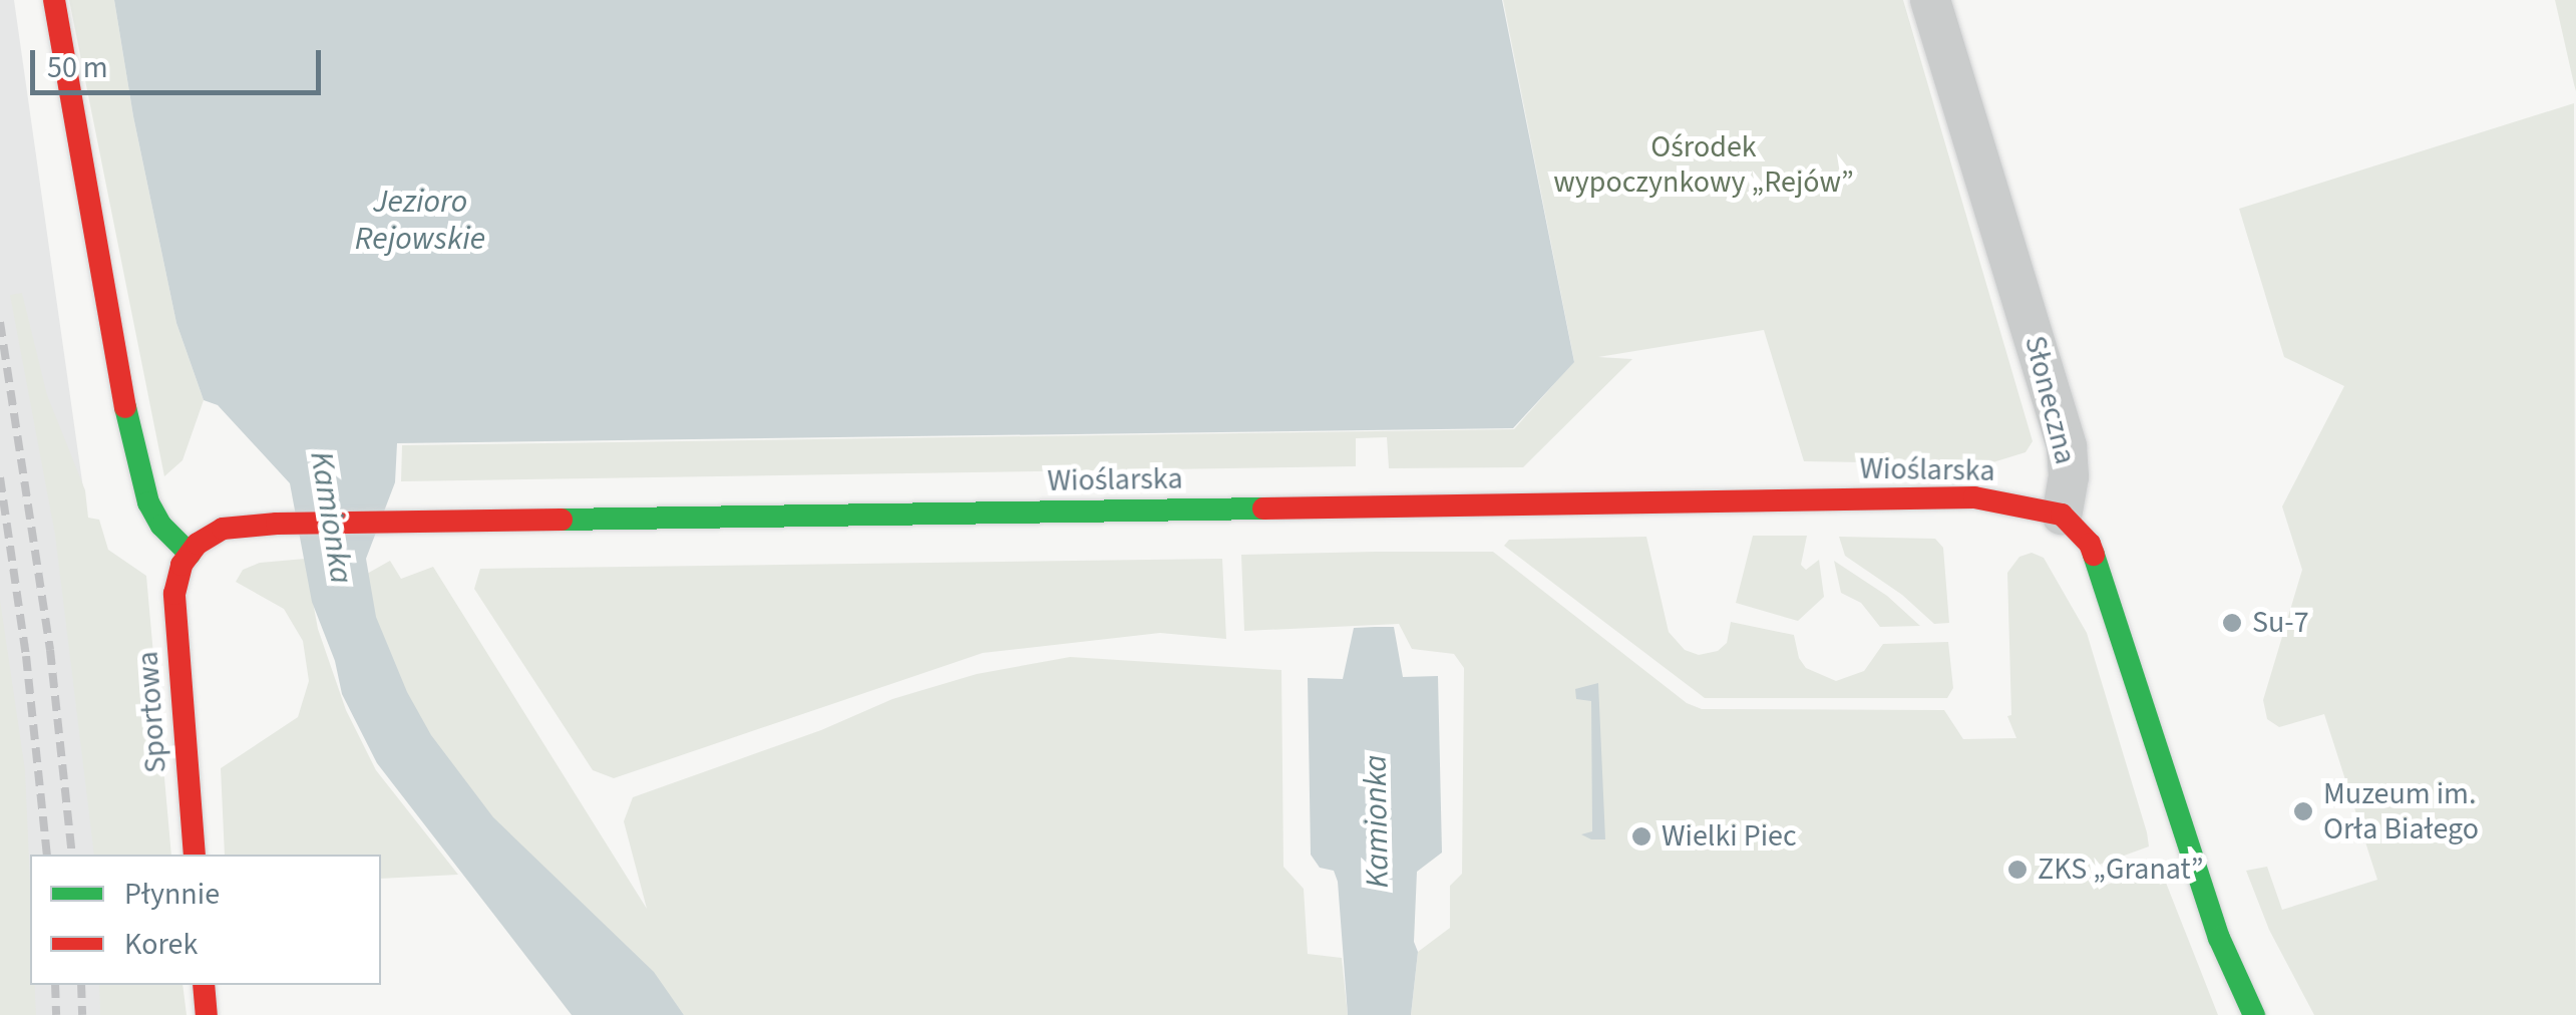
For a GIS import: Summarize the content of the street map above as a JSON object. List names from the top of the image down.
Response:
{
  "streets": {
    "street": ["Słoneczna", "Wioślarska", "Sportowa"]
  },
  "crossings": [
    ["Słoneczna", "Wioślarska"],
    ["Wioślarska", "Sportowa"]
  ],
  "water": ["Jezioro Rejowskie", "Kamionka"],
  "parks": ["Ośrodek wypoczynkowy „Rejów”"],
  "places": [
    "Su-7",
    "Muzeum im. Orła Białego",
    "Wielki Piec",
    "ZKS „Granat”"
  ],
  "legend": ["Płynnie", "Korek"],
  "scale_bar": "50 m"
}
